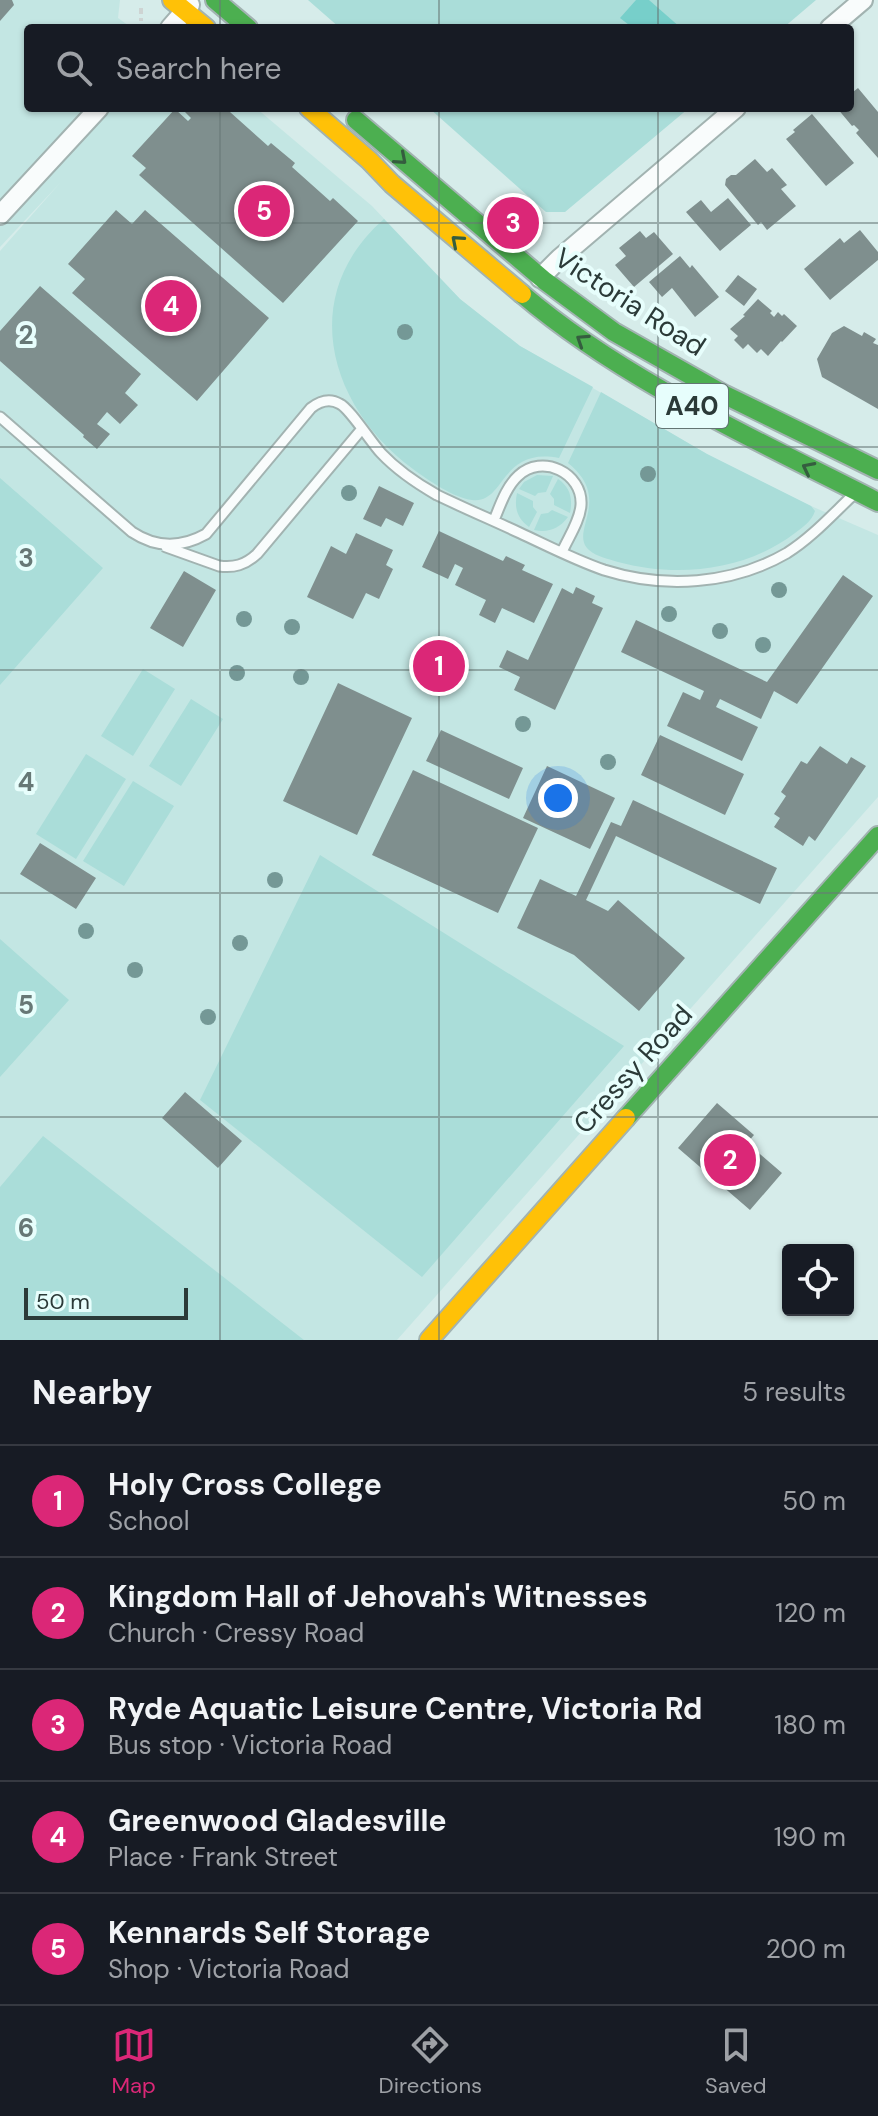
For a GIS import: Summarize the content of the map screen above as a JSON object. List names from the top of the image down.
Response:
{
  "streets": {
    "main road": ["Victoria Road", "A40", "Cressy Road"]
  },
  "scale_bar": "50 m",
  "page": {
    "search": "Search here",
    "pins": [
      "5",
      "3",
      "4",
      "1",
      "2"
    ],
    "scale": "50 m",
    "heading": ["Nearby", "5 results"],
    "list": [
      {
        "mark": "1",
        "name": "Holy Cross College",
        "note": "School",
        "value": "50 m"
      },
      {
        "mark": "2",
        "name": "Kingdom Hall of Jehovah's Witnesses",
        "note": "Church · Cressy Road",
        "value": "120 m"
      },
      {
        "mark": "3",
        "name": "Ryde Aquatic Leisure Centre, Victoria Rd",
        "note": "Bus stop · Victoria Road",
        "value": "180 m"
      },
      {
        "mark": "4",
        "name": "Greenwood Gladesville",
        "note": "Place · Frank Street",
        "value": "190 m"
      },
      {
        "mark": "5",
        "name": "Kennards Self Storage",
        "note": "Shop · Victoria Road",
        "value": "200 m"
      }
    ],
    "nav": ["Map", "Directions", "Saved"]
  },
  "grid": {
    "rows": [
      "2",
      "3",
      "4",
      "5",
      "6"
    ]
  }
}
